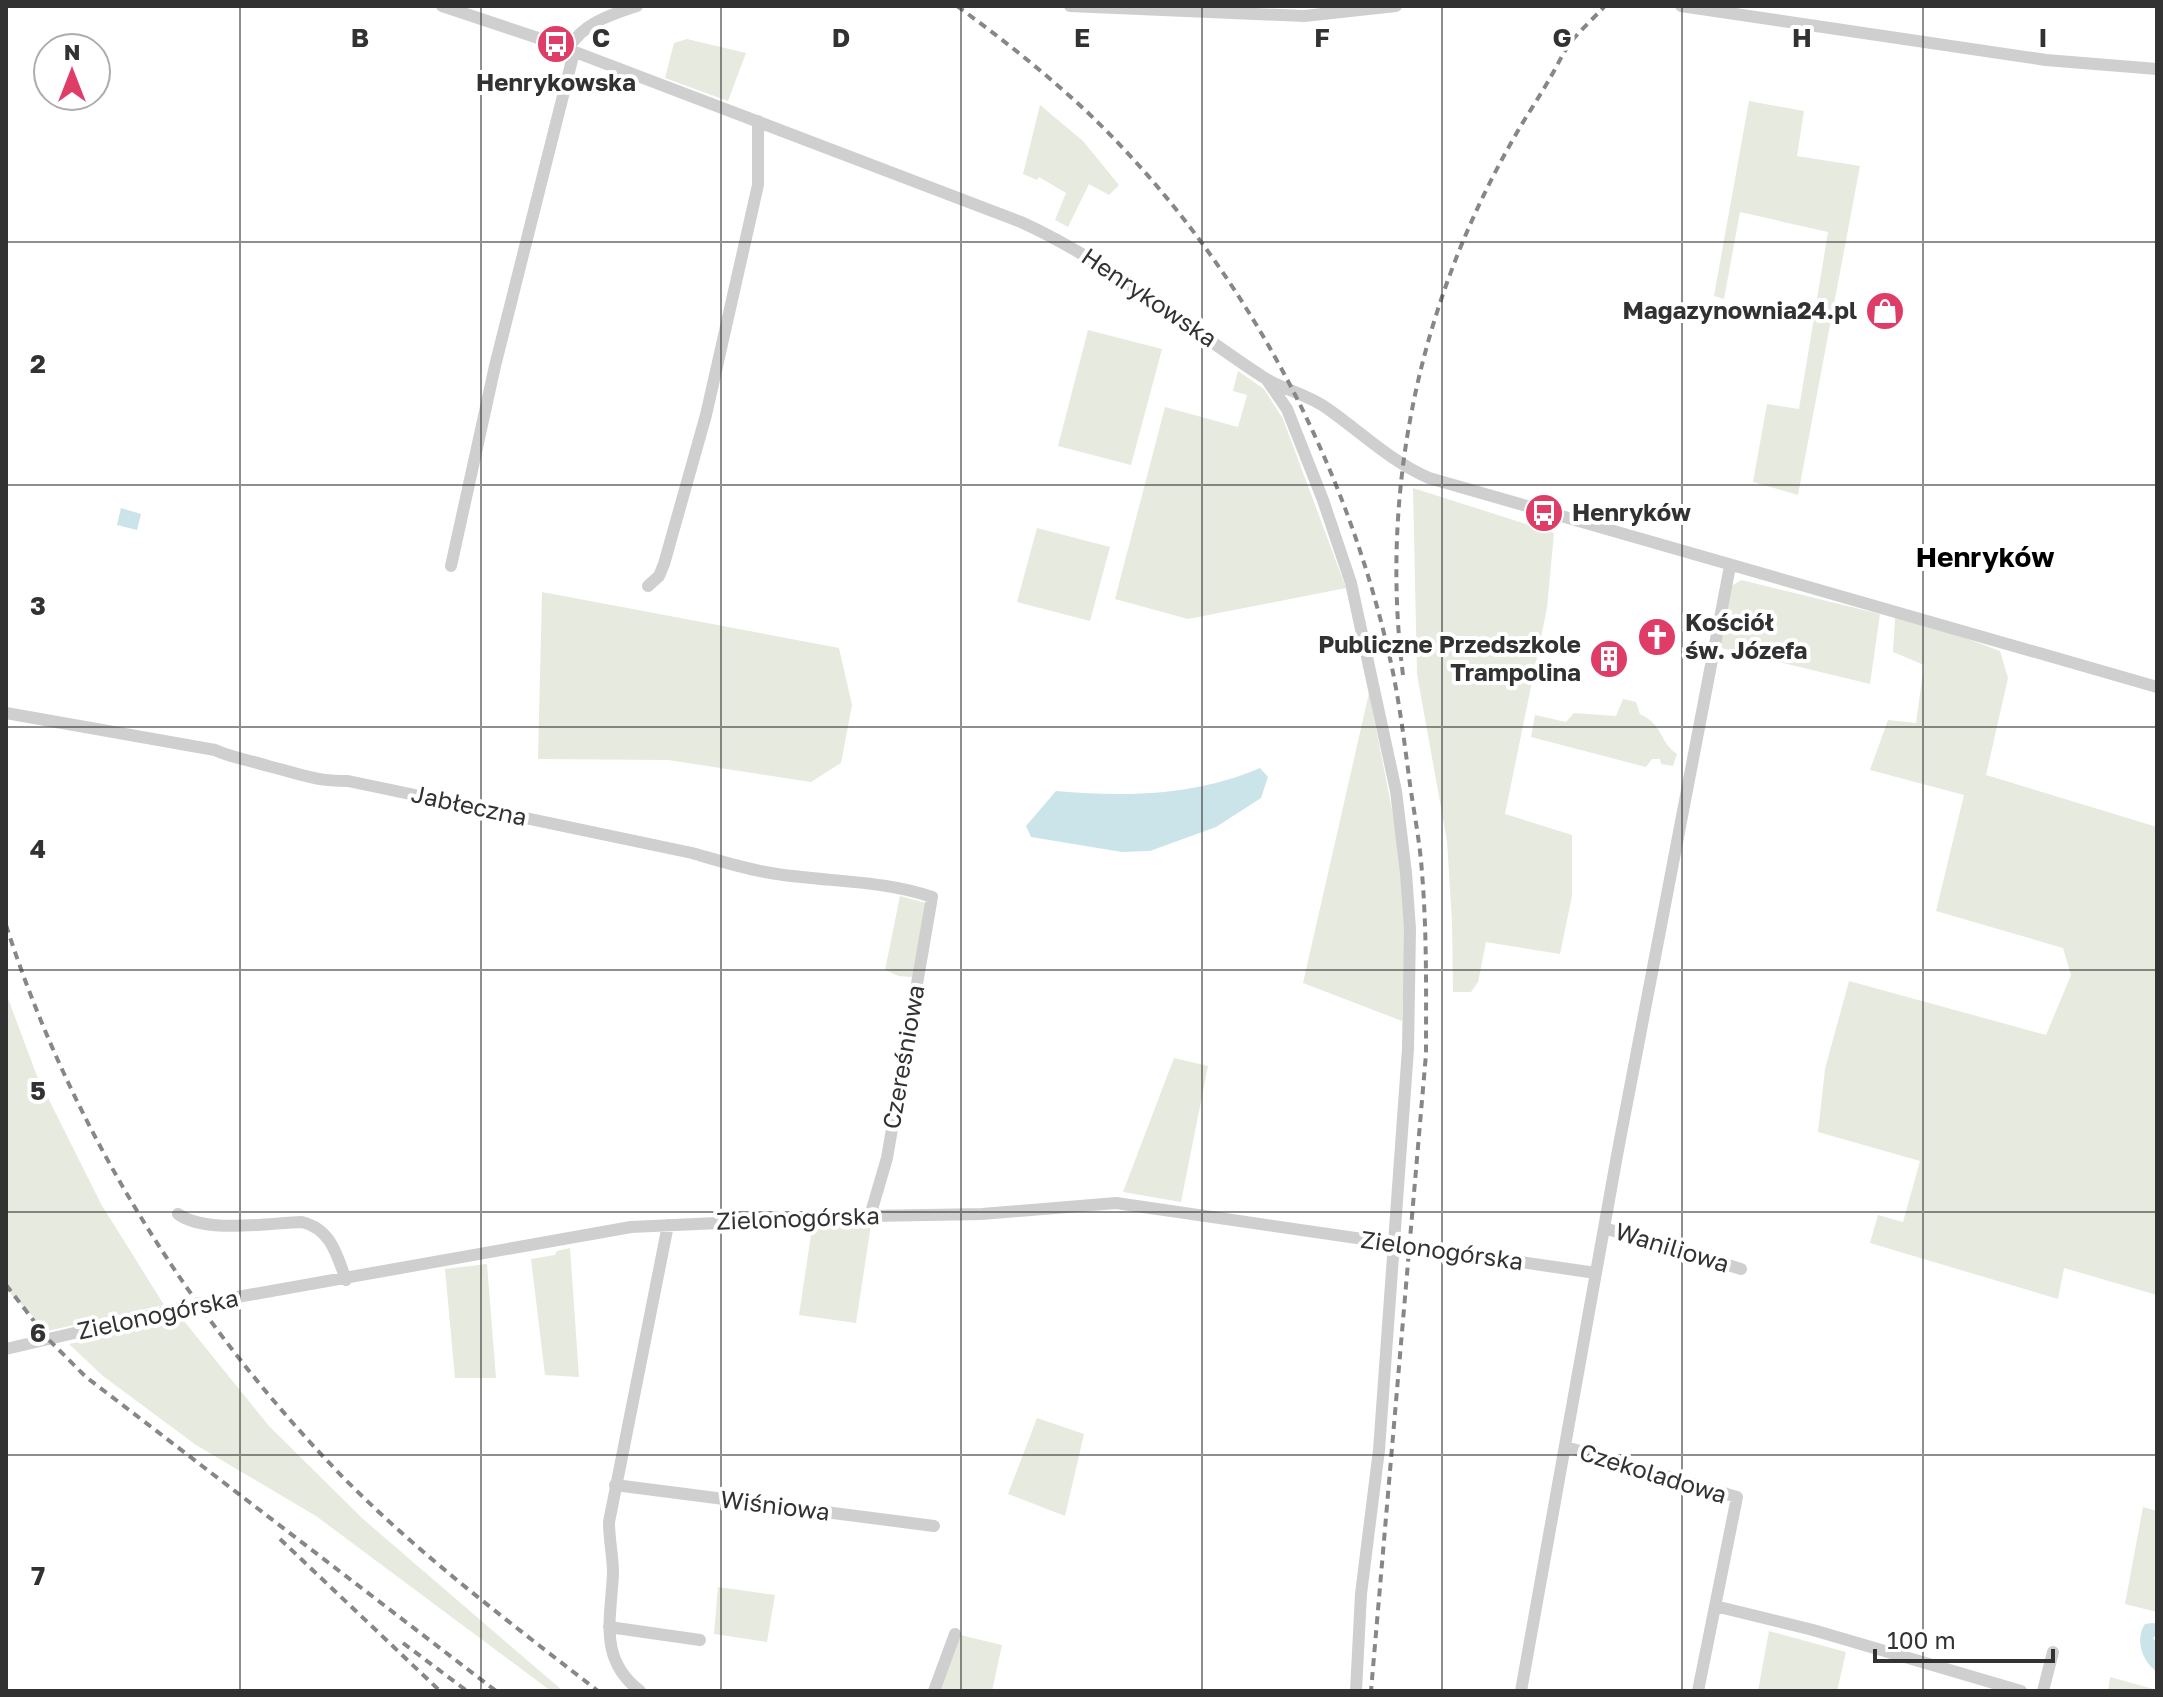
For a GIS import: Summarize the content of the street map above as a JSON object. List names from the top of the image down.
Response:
{
  "streets": {
    "street": [
      "Henrykowska",
      "Jabłeczna",
      "Czereśniowa",
      "Zielonogórska",
      "Waniliowa",
      "Czekoladowa",
      "Wiśniowa"
    ]
  },
  "crossings": [
    ["Jabłeczna", "Czereśniowa"],
    ["Czereśniowa", "Zielonogórska"]
  ],
  "districts": ["Henryków"],
  "places": {
    "bus stop": ["Henrykowska", "Henryków"],
    "shop": ["Magazynownia24.pl"],
    "church": ["Kościół św. Józefa"],
    "building": ["Publiczne Przedszkole Trampolina"]
  },
  "scale_bar": "100 m",
  "north": "top",
  "grid": {
    "columns": [
      "B",
      "C",
      "D",
      "E",
      "F",
      "G",
      "H",
      "I"
    ],
    "rows": [
      "2",
      "3",
      "4",
      "5",
      "6",
      "7"
    ]
  }
}
